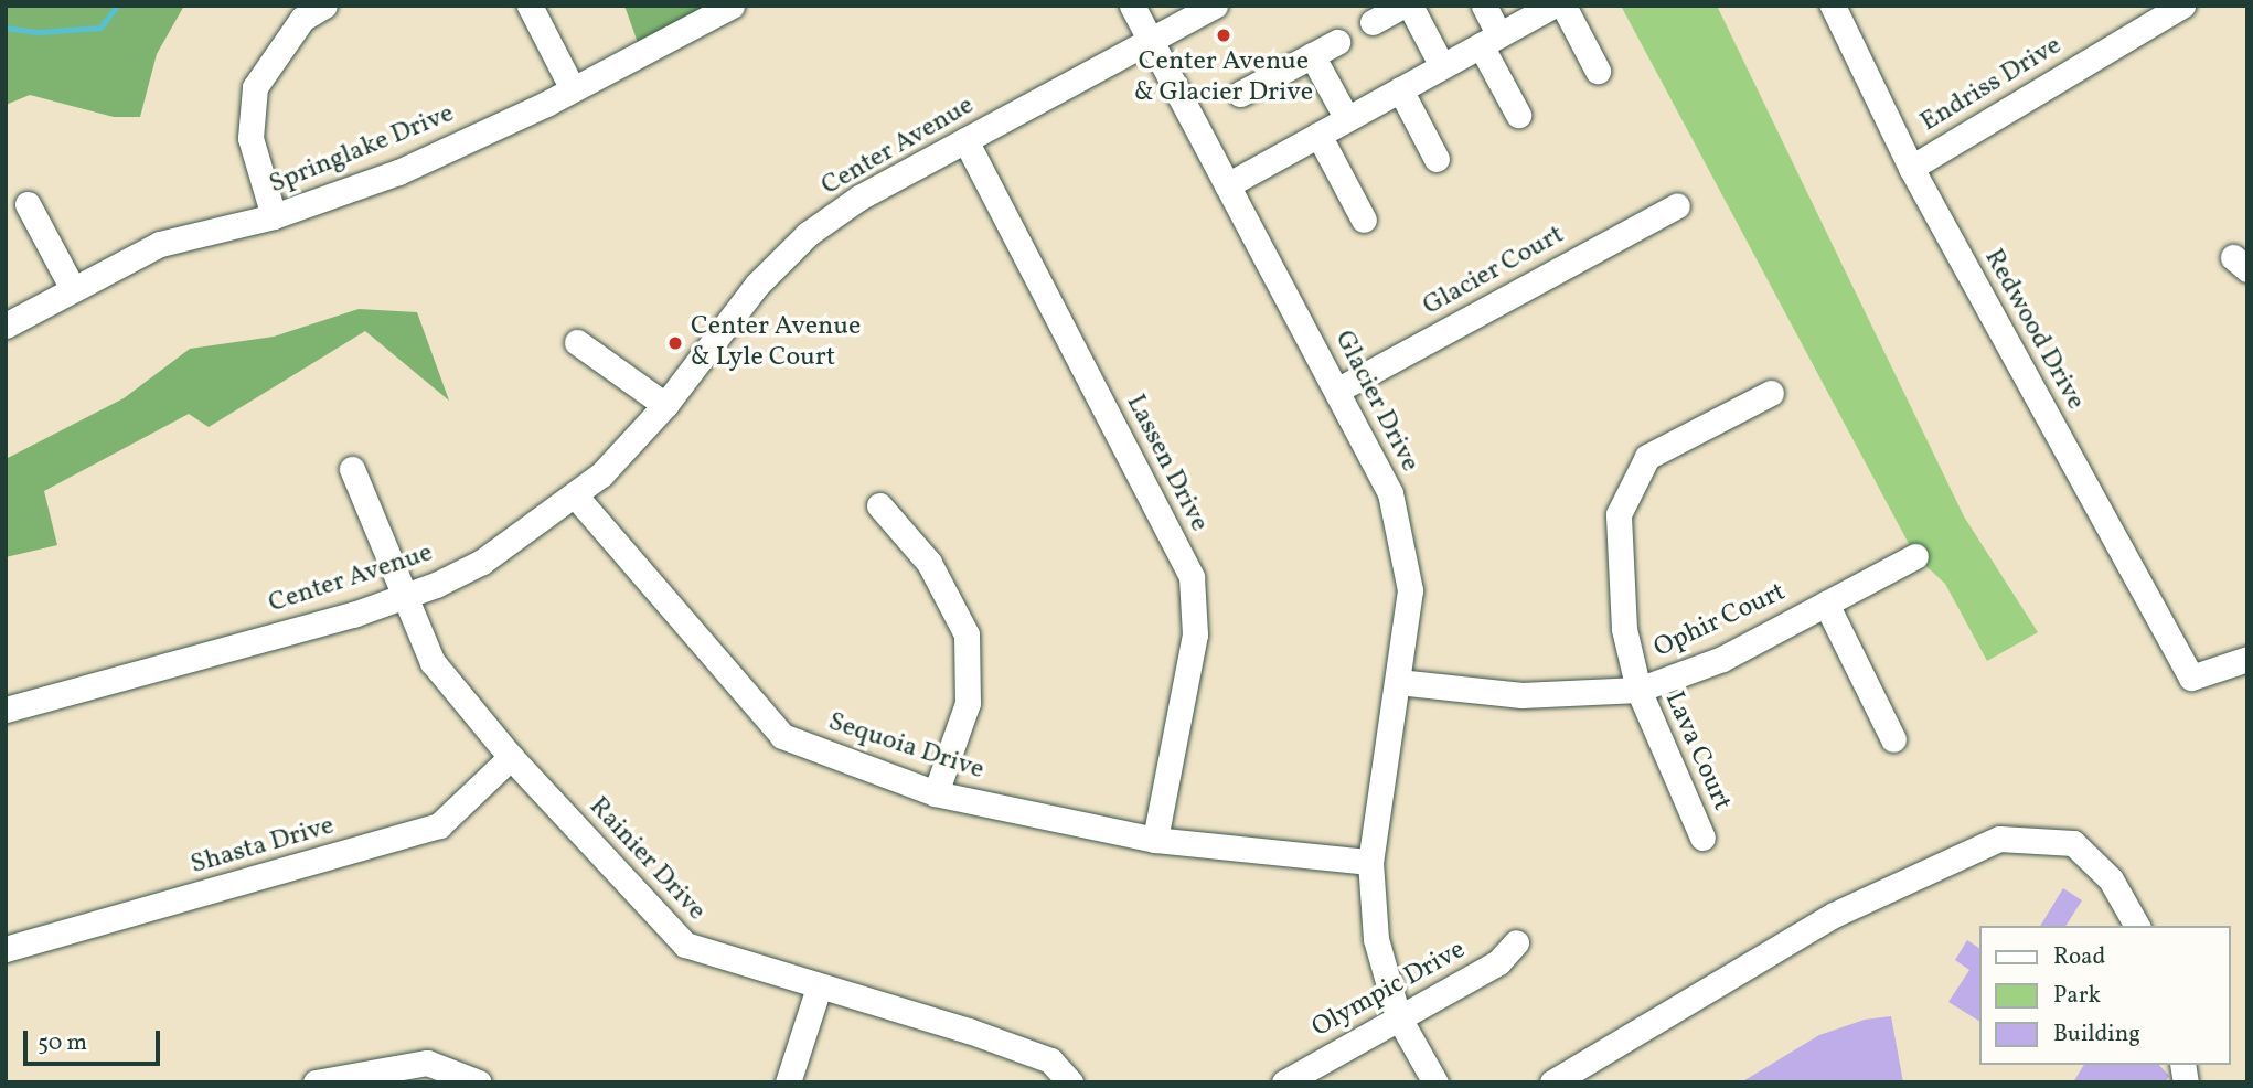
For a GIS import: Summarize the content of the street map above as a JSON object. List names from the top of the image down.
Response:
{
  "streets": {
    "street": [
      "Endriss Drive",
      "Center Avenue",
      "Springlake Drive",
      "Glacier Court",
      "Redwood Drive",
      "Glacier Drive",
      "Lassen Drive",
      "Ophir Court",
      "Sequoia Drive",
      "Lava Court",
      "Shasta Drive",
      "Rainier Drive",
      "Olympic Drive"
    ]
  },
  "crossings": [
    ["Endriss Drive", "Redwood Drive"],
    ["Center Avenue", "Glacier Drive"],
    ["Center Avenue", "Lassen Drive"],
    ["Center Avenue", "Sequoia Drive"],
    ["Center Avenue", "Rainier Drive"],
    ["Glacier Court", "Glacier Drive"],
    ["Glacier Drive", "Ophir Court"],
    ["Glacier Drive", "Sequoia Drive"],
    ["Glacier Drive", "Olympic Drive"],
    ["Lassen Drive", "Sequoia Drive"],
    ["Ophir Court", "Lava Court"],
    ["Shasta Drive", "Rainier Drive"]
  ],
  "places": ["Center Avenue & Glacier Drive", "Center Avenue & Lyle Court"],
  "legend": ["Road", "Park", "Building"],
  "scale_bar": "50 m"
}
